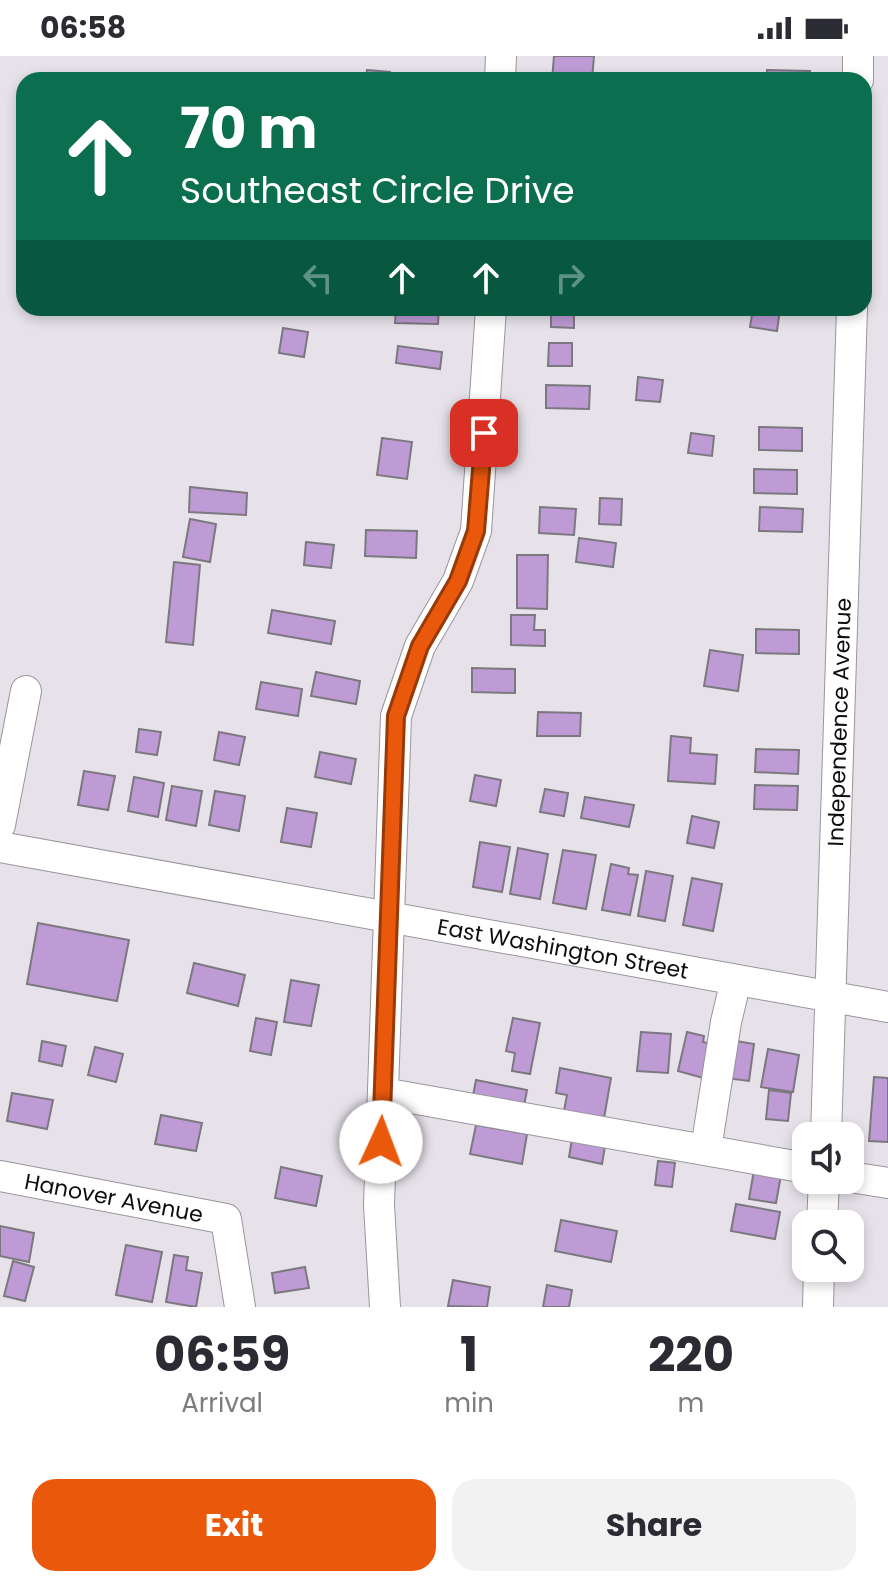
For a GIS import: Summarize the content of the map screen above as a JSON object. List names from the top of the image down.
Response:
{
  "streets": {
    "street": ["Independence Avenue", "East Washington Street", "Hanover Avenue"]
  },
  "crossings": [
    ["Independence Avenue", "East Washington Street"]
  ],
  "page": {
    "status": "06:58",
    "turn": ["70 m", "Southeast Circle Drive"],
    "eta": [
      "06:59",
      "Arrival",
      "1",
      "min",
      "220",
      "m"
    ],
    "buttons": ["Exit", "Share"]
  }
}
